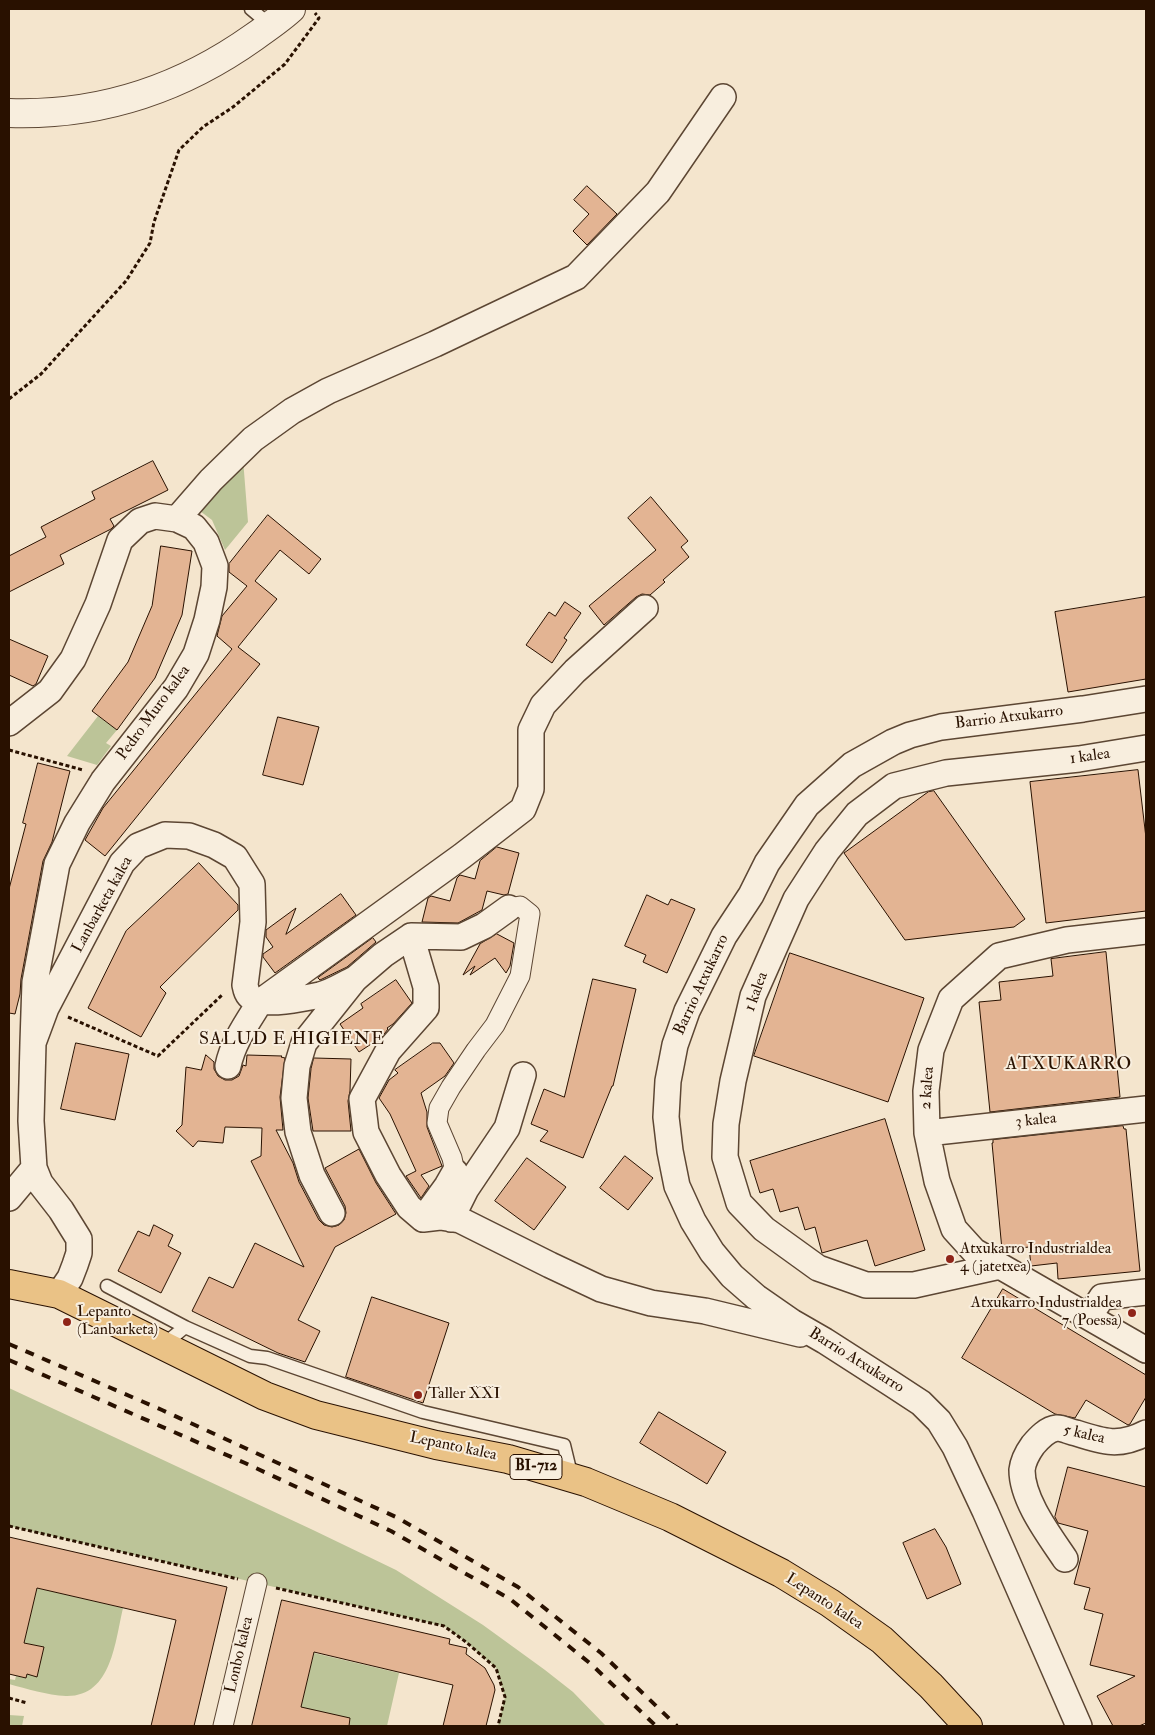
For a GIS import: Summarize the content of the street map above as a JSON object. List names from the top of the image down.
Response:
{
  "streets": {
    "main road": ["Lepanto kalea", "BI-712"],
    "street": [
      "Pedro Muro kalea",
      "Barrio Atxukarro",
      "1 kalea",
      "Lanbarketa kalea",
      "2 kalea",
      "3 kalea",
      "5 kalea",
      "Lonbo kalea"
    ]
  },
  "crossings": [
    ["Pedro Muro kalea", "Lanbarketa kalea"],
    ["1 kalea", "2 kalea"],
    ["Lanbarketa kalea", "Lepanto kalea"],
    ["2 kalea", "3 kalea"]
  ],
  "districts": ["SALUD E HIGIENE", "ATXUKARRO"],
  "places": [
    "Atxukarro Industrialdea 4 (jatetxea)",
    "Atxukarro Industrialdea 7 (Poessa)",
    "Lepanto (Lanbarketa)",
    "Taller XXI"
  ]
}
